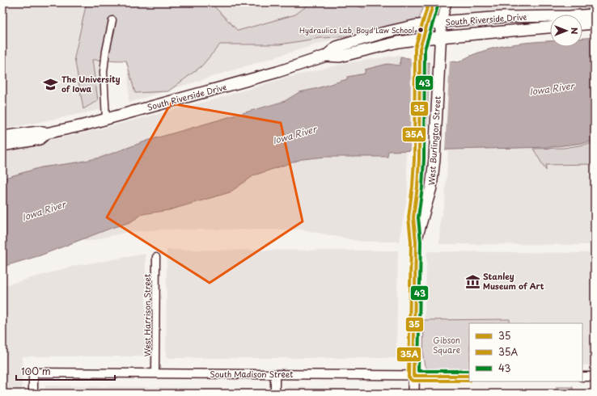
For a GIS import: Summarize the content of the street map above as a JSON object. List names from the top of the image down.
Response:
{
  "streets": {
    "main road": ["South Riverside Drive", "West Burlington Street"],
    "street": ["West Harrison Street", "South Madison Street"]
  },
  "crossings": [
    ["South Riverside Drive", "West Burlington Street"],
    ["West Burlington Street", "South Madison Street"],
    ["West Harrison Street", "South Madison Street"]
  ],
  "water": ["Iowa River"],
  "parks": ["Gibson Square"],
  "places": {
    "other": ["Hydraulics Lab, Boyd Law School"],
    "school or university": ["The University of Iowa"],
    "museum": ["Stanley Museum of Art"]
  },
  "lines": ["transit line 35", "transit line 35A", "transit line 43"],
  "legend": ["35", "35A", "43"],
  "scale_bar": "100 m",
  "north": "right"
}
